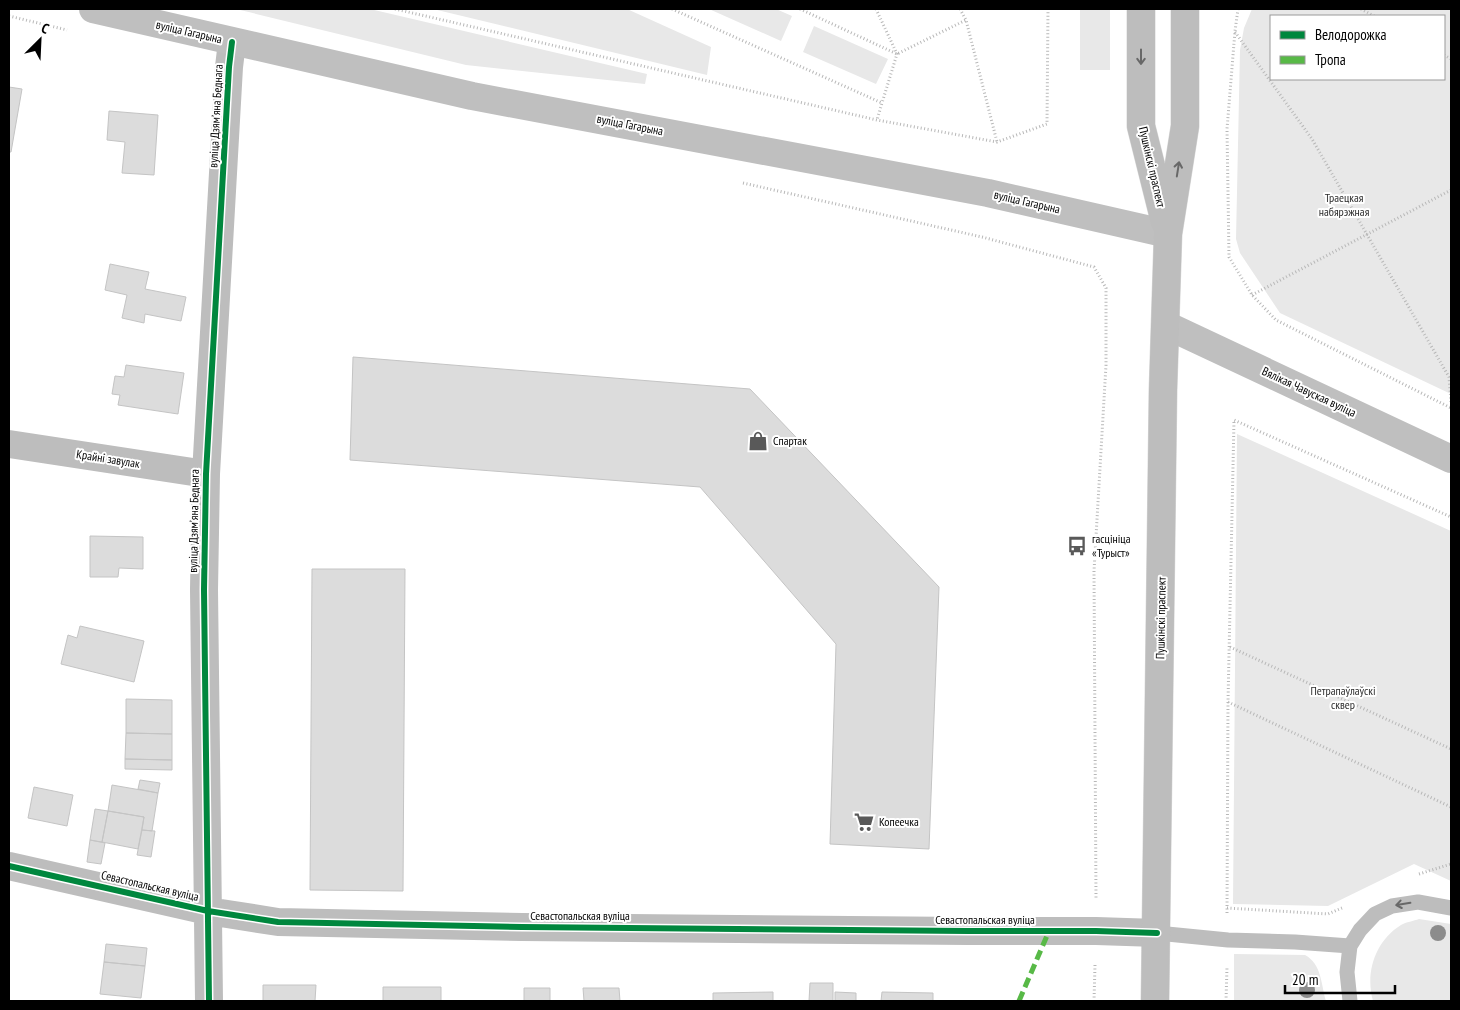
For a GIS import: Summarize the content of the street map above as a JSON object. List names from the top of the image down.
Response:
{
  "streets": {
    "main road": ["вуліца Гагарына", "Вялікая Чавуская вуліца"],
    "street": [
      "вуліца Дзямʼяна Беднага",
      "Пушкінскі праспект",
      "Крайні завулак",
      "Севастопальская вуліца"
    ]
  },
  "crossings": [
    ["вуліца Гагарына", "вуліца Дзямʼяна Беднага"],
    ["вуліца Гагарына", "Пушкінскі праспект"],
    ["вуліца Дзямʼяна Беднага", "Крайні завулак"],
    ["вуліца Дзямʼяна Беднага", "Севастопальская вуліца"],
    ["Пушкінскі праспект", "Вялікая Чавуская вуліца"],
    ["Пушкінскі праспект", "Севастопальская вуліца"]
  ],
  "parks": ["Траецкая набярэжная", "Петрапаўлаўскі сквер"],
  "places": {
    "shop": ["Спартак"],
    "bus stop": ["гасцініца «Турыст»"],
    "supermarket": ["Копеечка"]
  },
  "legend": ["Велодорожка", "Тропа"],
  "scale_bar": "20 m",
  "north": "top right"
}
